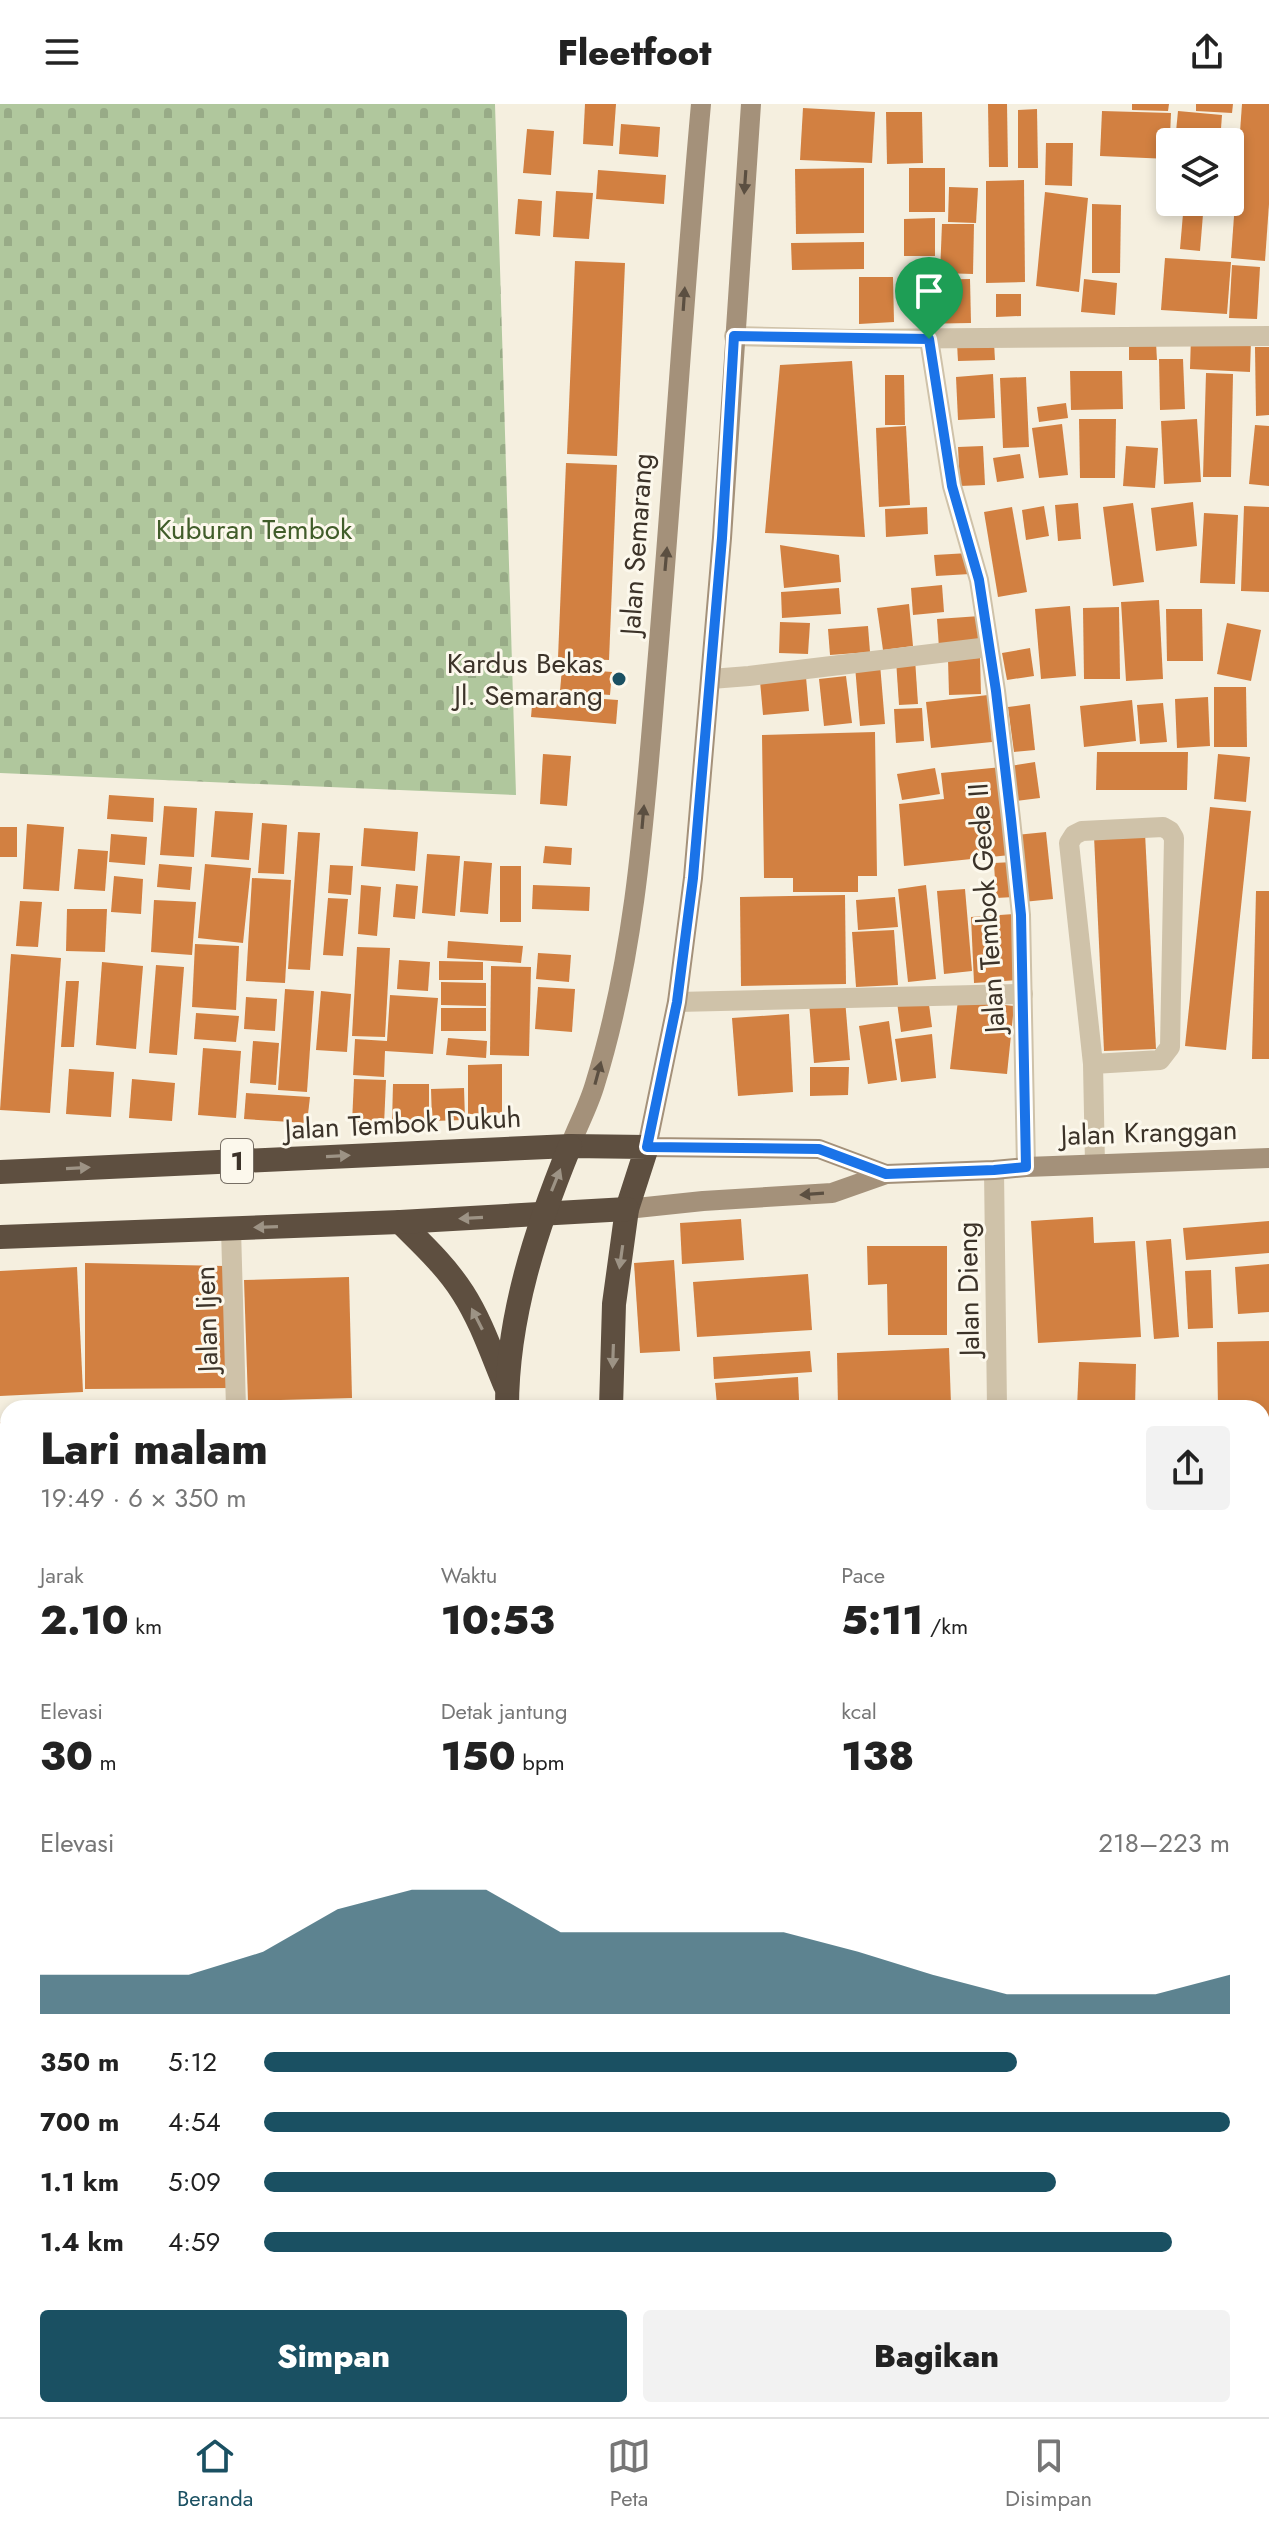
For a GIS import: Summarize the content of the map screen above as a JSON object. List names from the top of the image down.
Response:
{
  "streets": {
    "highway": [
      "Jalan Semarang",
      "Jalan Tembok Dukuh",
      "Jalan Kranggan",
      "1"
    ],
    "street": ["Jalan Tembok Gede II", "Jalan Dieng", "Jalan Ijen"]
  },
  "crossings": [
    ["Jalan Semarang", "Jalan Tembok Dukuh"],
    ["Jalan Semarang", "Jalan Kranggan"],
    ["Jalan Tembok Gede II", "Jalan Kranggan"],
    ["Jalan Tembok Dukuh", "Jalan Kranggan"],
    ["Jalan Kranggan", "Jalan Dieng"]
  ],
  "parks": ["Kuburan Tembok"],
  "places": ["Kardus Bekas Jl. Semarang"],
  "page": {
    "header": "Fleetfoot",
    "heading": ["Lari malam", "19:49 · 6 × 350 m"],
    "stats": [
      ["Jarak", "2.10 km"],
      ["Waktu", "10:53"],
      ["Pace", "5:11 /km"],
      ["Elevasi", "30 m"],
      ["Detak jantung", "150 bpm"],
      ["kcal", "138"]
    ],
    "chart": ["Elevasi", "218–223 m"],
    "list": [
      {
        "name": "350 m",
        "note": "5:12"
      },
      {
        "name": "700 m",
        "note": "4:54"
      },
      {
        "name": "1.1 km",
        "note": "5:09"
      },
      {
        "name": "1.4 km",
        "note": "4:59"
      }
    ],
    "buttons": ["Simpan", "Bagikan"],
    "tabs": ["Beranda", "Peta", "Disimpan"]
  }
}
